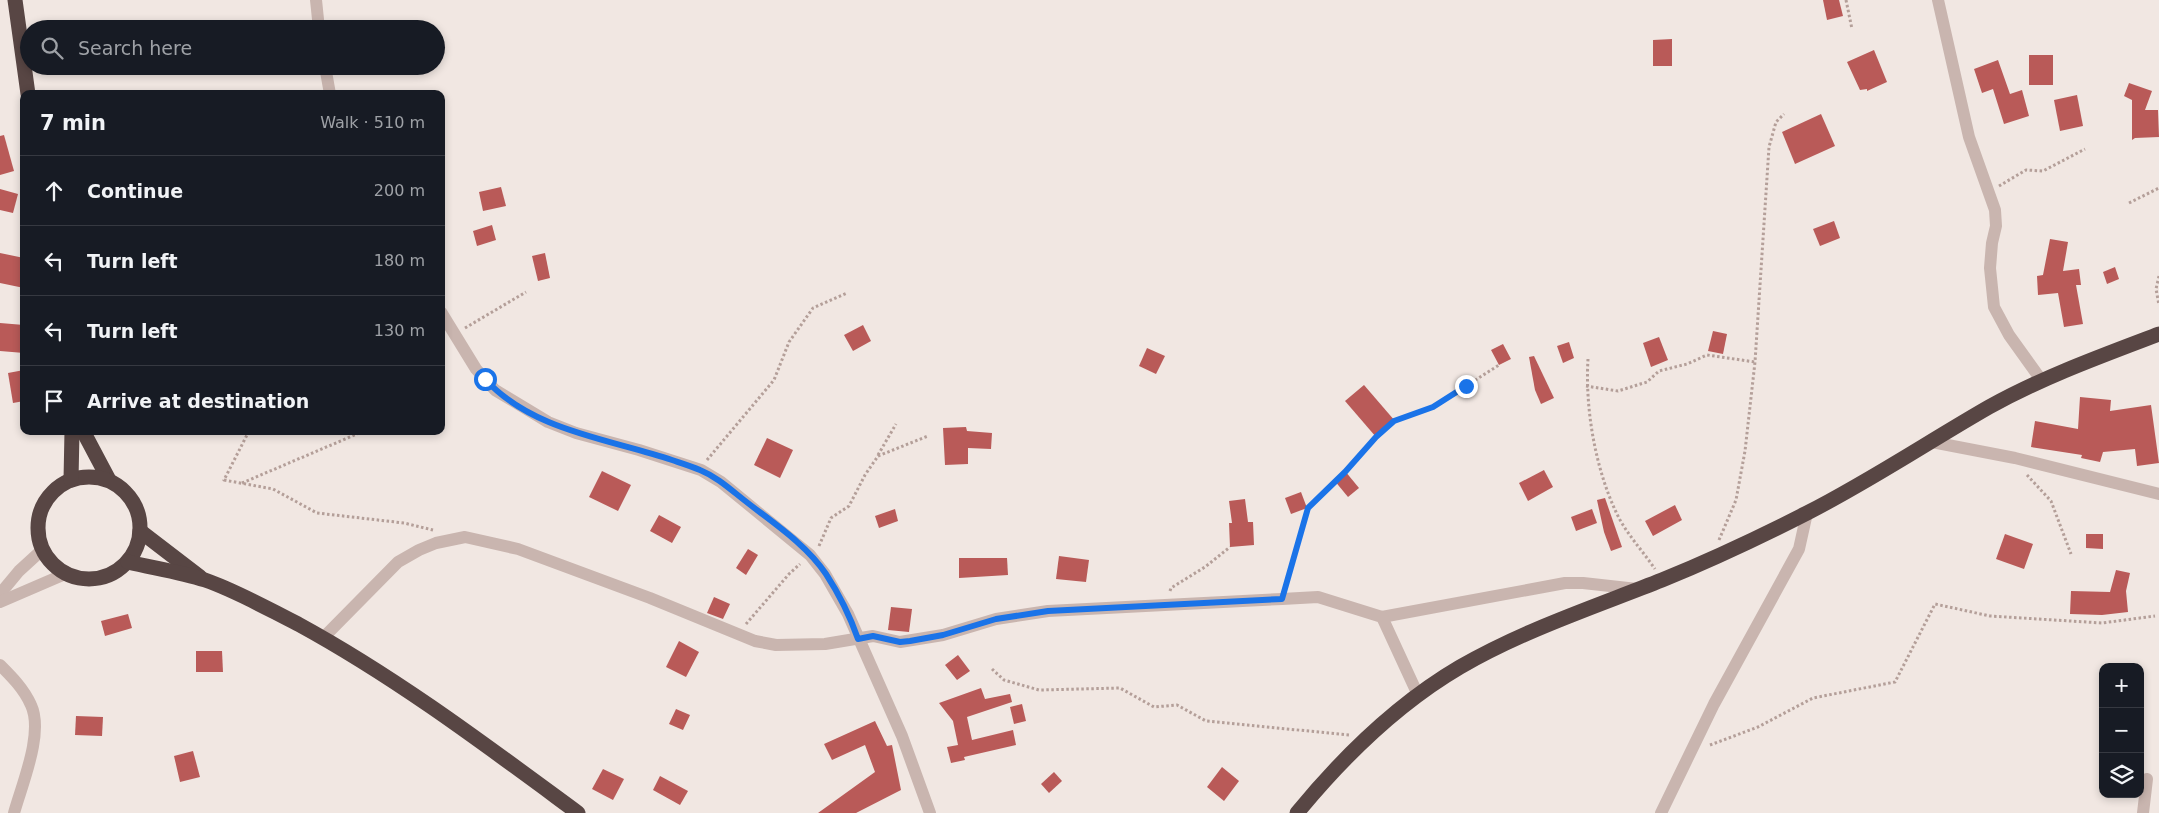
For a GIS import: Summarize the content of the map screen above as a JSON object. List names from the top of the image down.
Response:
{
  "page": {
    "search": "Search here",
    "heading": ["7 min", "Walk · 510 m"],
    "list": [
      ["Continue", "200 m"],
      ["Turn left", "180 m"],
      ["Turn left", "130 m"],
      "Arrive at destination"
    ],
    "map_buttons": ["+", "−"]
  }
}
